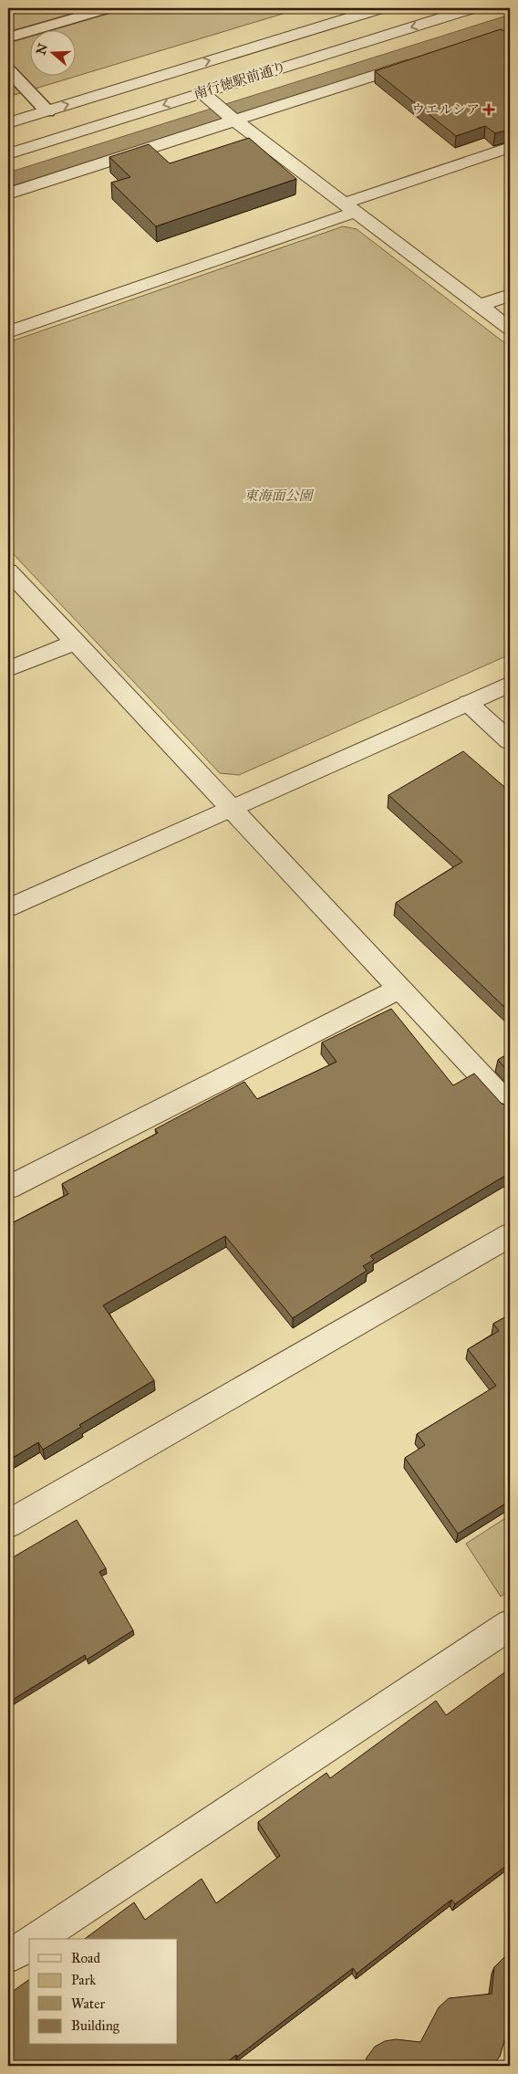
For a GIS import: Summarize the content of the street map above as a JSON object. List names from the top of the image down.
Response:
{
  "streets": {
    "street": ["南行徳駅前通り"]
  },
  "parks": ["東海面公園"],
  "places": {
    "health": ["ウエルシア"]
  },
  "legend": [
    "Road",
    "Park",
    "Water",
    "Building"
  ],
  "north": "left"
}
